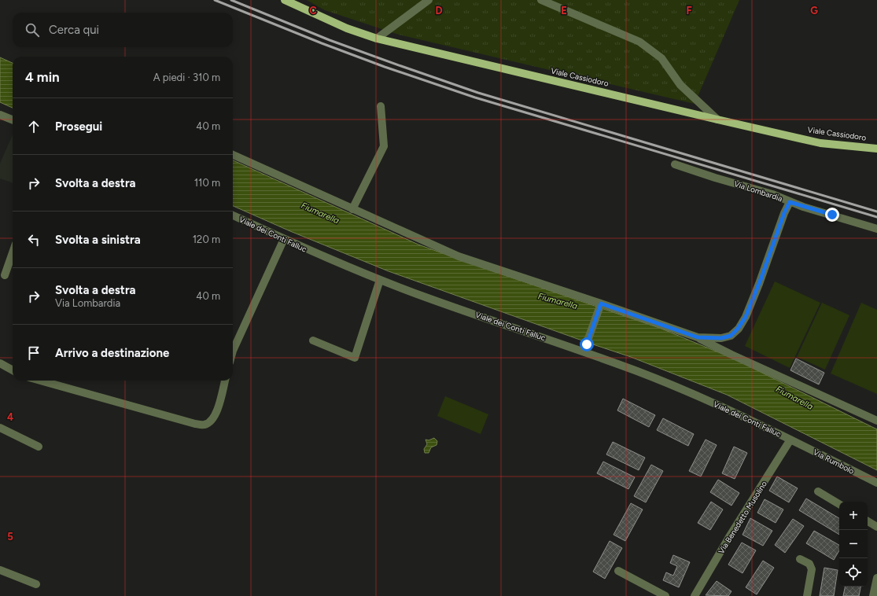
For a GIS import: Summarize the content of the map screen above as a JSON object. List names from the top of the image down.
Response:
{
  "streets": {
    "main road": ["Viale Cassiodoro"],
    "street": [
      "Via Lombardia",
      "Viale dei Conti Falluc",
      "Via Rumbolo",
      "Via Benedetto Musolino"
    ]
  },
  "crossings": [
    ["Viale dei Conti Falluc", "Via Rumbolo"],
    ["Viale dei Conti Falluc", "Via Benedetto Musolino"],
    ["Via Rumbolo", "Via Benedetto Musolino"]
  ],
  "water": ["Fiumarella"],
  "page": {
    "search": "Cerca qui",
    "heading": ["4 min", "A piedi · 310 m"],
    "list": [
      ["Prosegui", "40 m"],
      ["Svolta a destra", "110 m"],
      ["Svolta a sinistra", "120 m"],
      ["Svolta a destra", "Via Lombardia", "40 m"],
      "Arrivo a destinazione"
    ],
    "map_buttons": ["+", "−"]
  },
  "grid": {
    "columns": [
      "C",
      "D",
      "E",
      "F",
      "G"
    ],
    "rows": ["4", "5"]
  }
}
